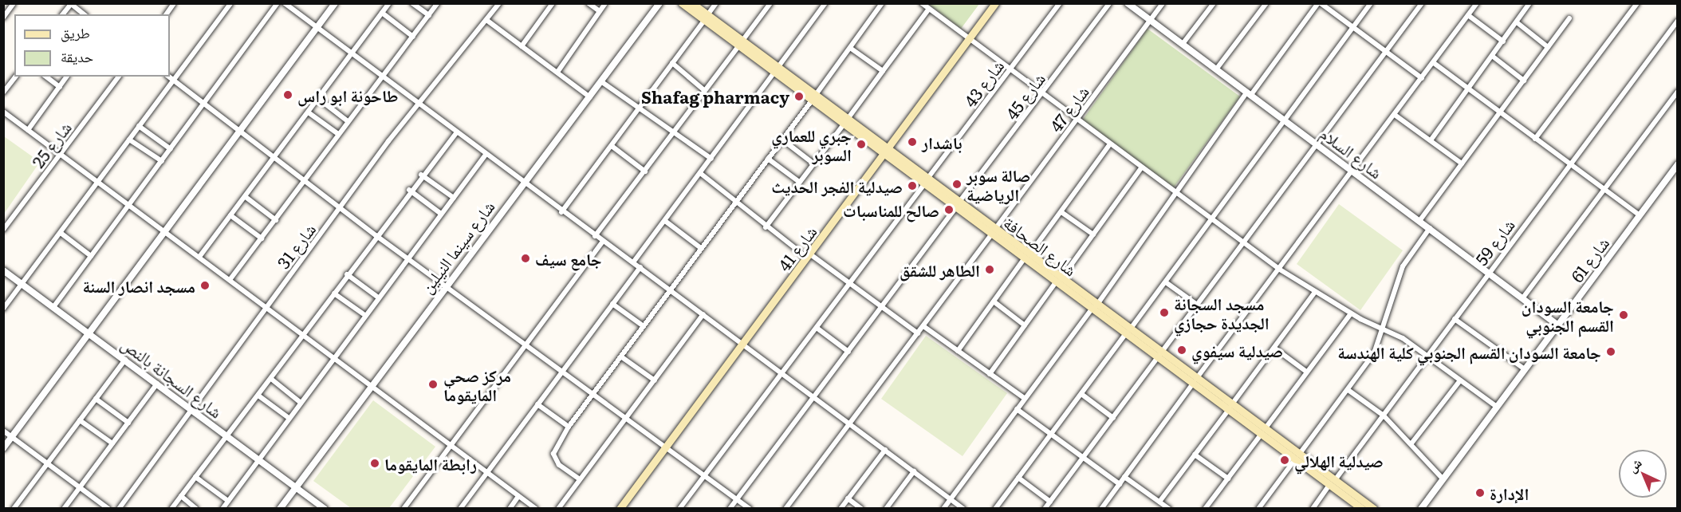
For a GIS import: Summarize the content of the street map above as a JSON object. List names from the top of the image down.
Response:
{
  "streets": {
    "main road": ["شارع الصحافة", "شارع 41"],
    "street": [
      "شارع 43",
      "شارع 45",
      "شارع 47",
      "شارع 25",
      "شارع السلام",
      "شارع 59",
      "شارع 31",
      "شارع سينما النيلين",
      "شارع 61",
      "شارع السجانة بالنص"
    ]
  },
  "crossings": [
    ["شارع 43", "شارع الصحافة"],
    ["شارع 45", "شارع الصحافة"],
    ["شارع 47", "شارع السلام"],
    ["شارع 47", "شارع الصحافة"],
    ["شارع السلام", "شارع 59"],
    ["شارع السلام", "شارع 61"],
    ["شارع 59", "شارع الصحافة"],
    ["شارع 31", "شارع السجانة بالنص"],
    ["شارع الصحافة", "شارع 41"],
    ["شارع سينما النيلين", "شارع السجانة بالنص"]
  ],
  "places": [
    "طاحونة ابو راس",
    "Shafag pharmacy",
    "باشدار",
    "جبري للعماري السوبر",
    "صالة سوبر الرياضية",
    "صيدلية الفجر الحديث",
    "صالح للمناسبات",
    "جامع سيف",
    "الطاهر للشقق",
    "مسجد انصار السنة",
    "مسجد السجانة الجديدة حجازي",
    "جامعة السودان القسم الجنوبي",
    "صيدلية سيفوي",
    "جامعة السودان القسم الجنوبي كلية الهندسة",
    "مركز صحي المايقوما",
    "صيدلية الهلالي",
    "رابطة المايقوما",
    "الإدارة"
  ],
  "legend": ["طريق", "حديقة"],
  "north": "top left"
}
